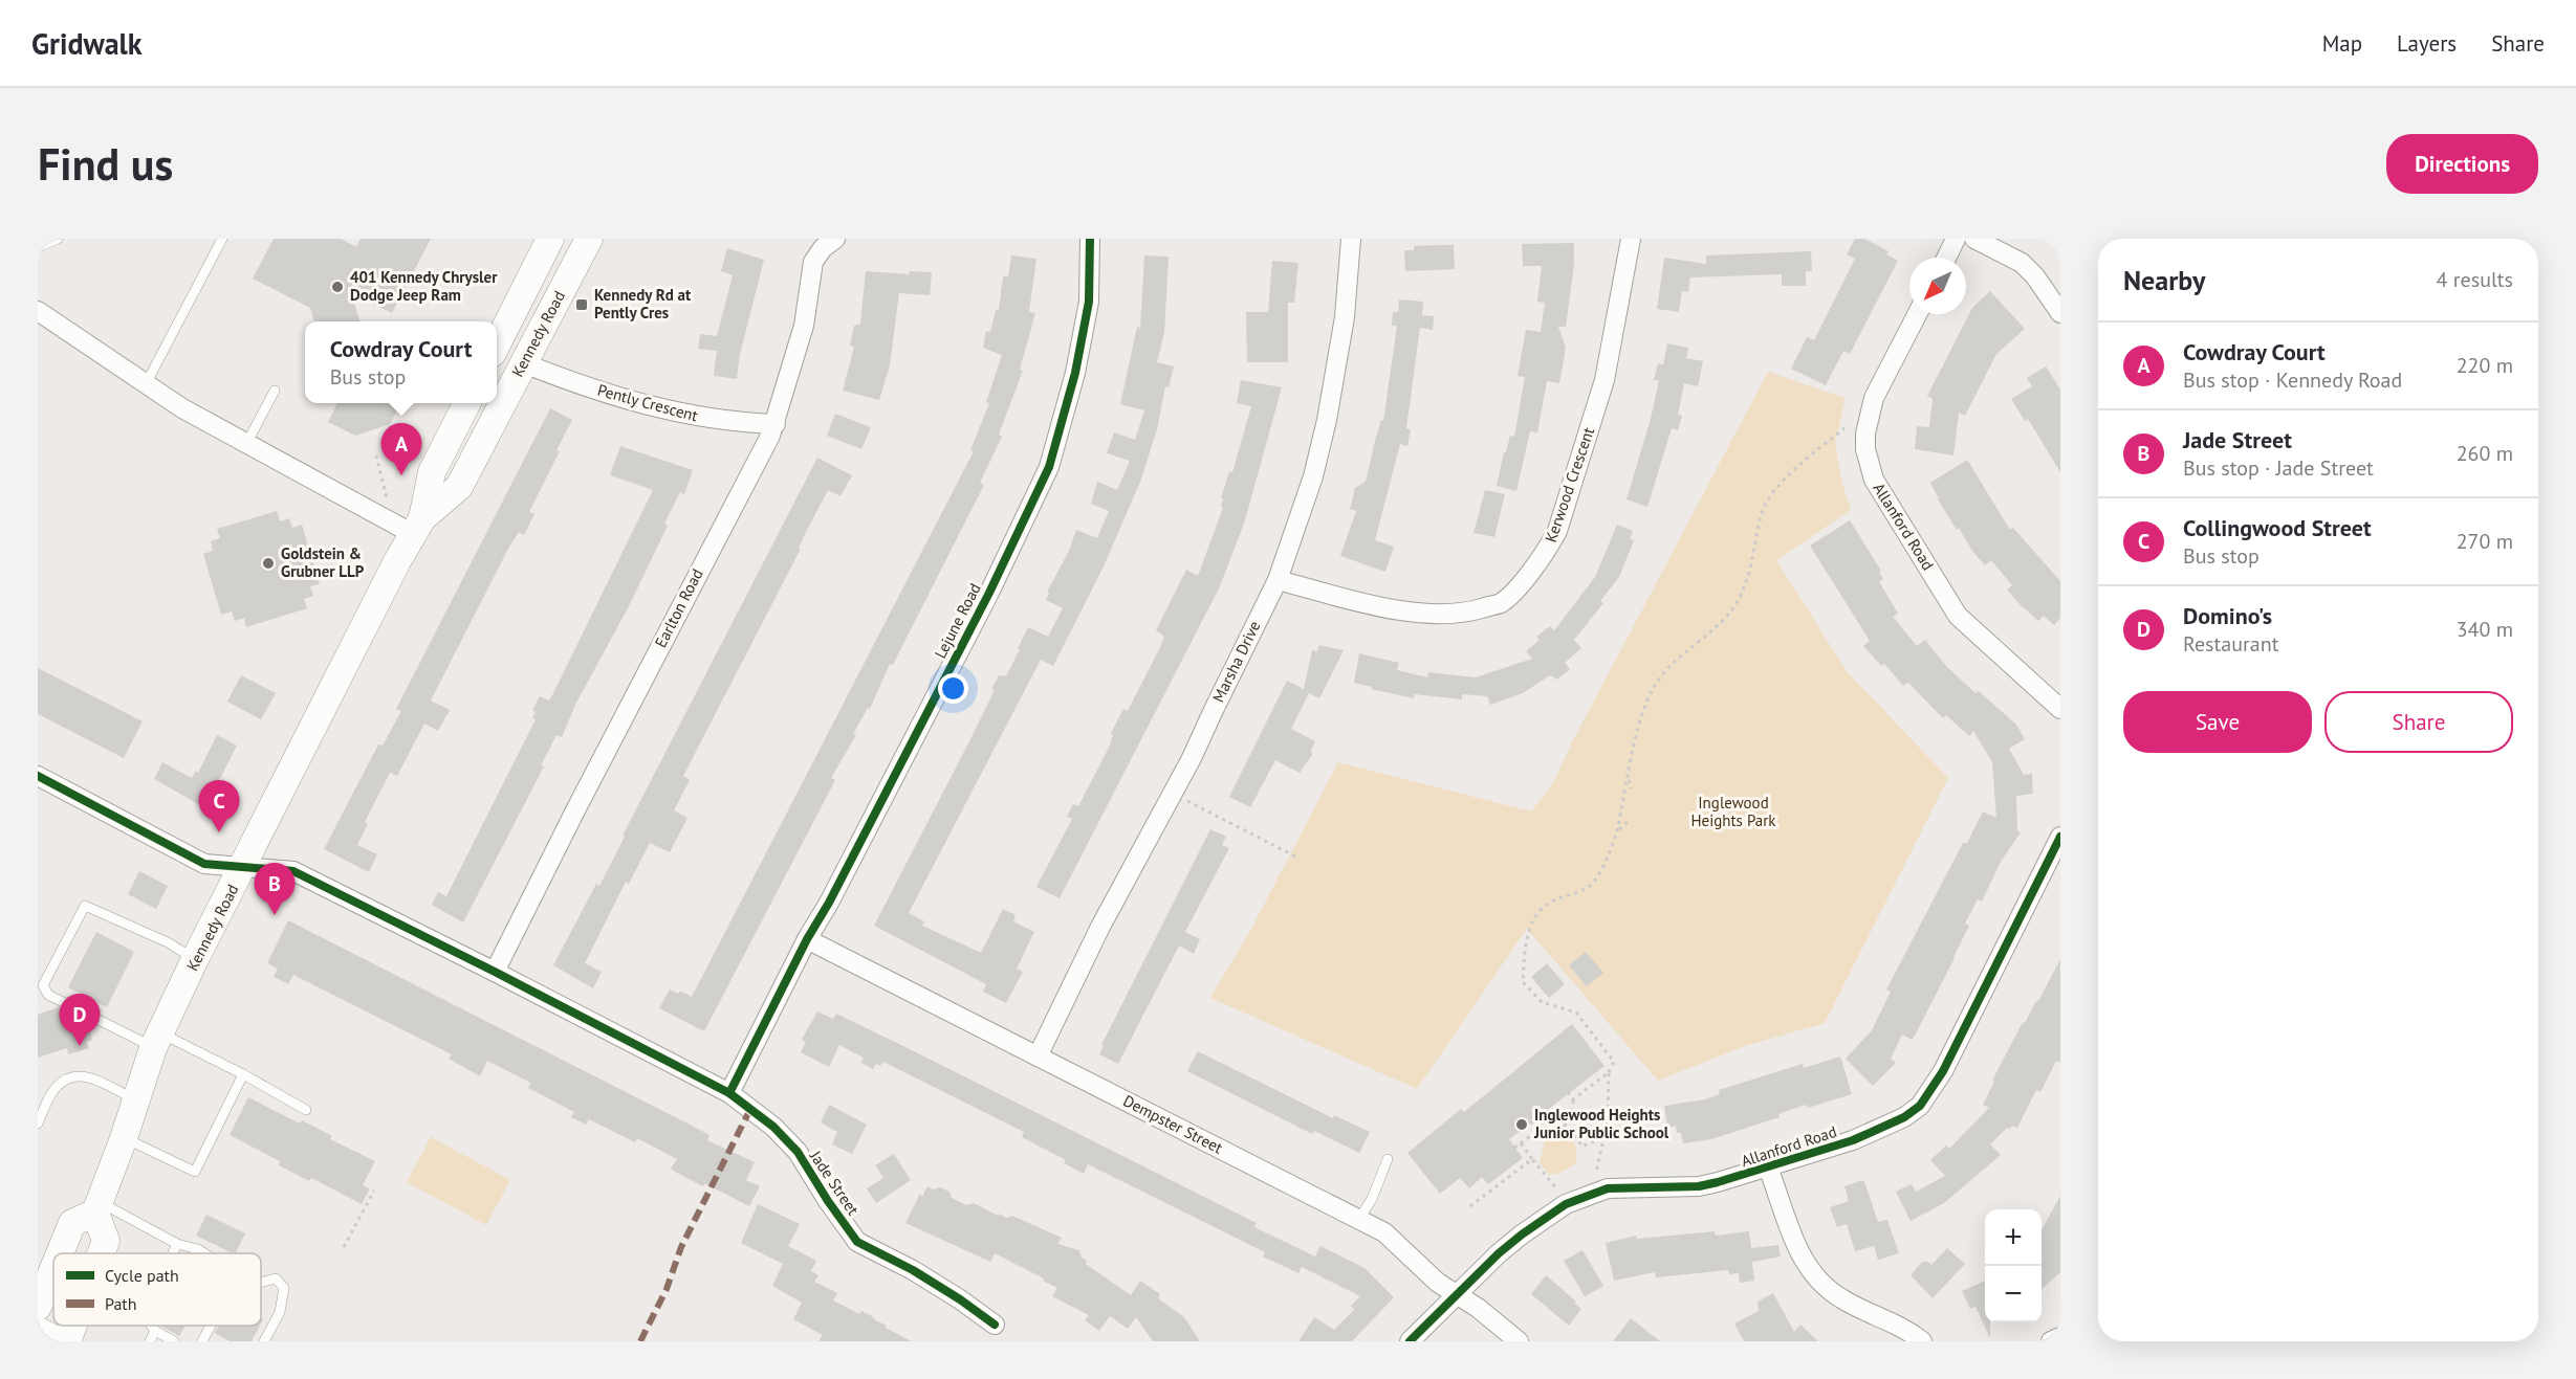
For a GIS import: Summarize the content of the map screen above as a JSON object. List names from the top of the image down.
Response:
{
  "streets": {
    "main road": ["Kennedy Road"],
    "street": [
      "Pently Crescent",
      "Kerwood Crescent",
      "Allanford Road",
      "Earlton Road",
      "Lejune Road",
      "Marsha Drive",
      "Dempster Street",
      "Jade Street"
    ]
  },
  "crossings": [
    ["Kennedy Road", "Pently Crescent"],
    ["Kennedy Road", "Jade Street"],
    ["Pently Crescent", "Earlton Road"],
    ["Kerwood Crescent", "Marsha Drive"],
    ["Allanford Road", "Dempster Street"],
    ["Earlton Road", "Jade Street"],
    ["Lejune Road", "Dempster Street"],
    ["Lejune Road", "Jade Street"],
    ["Marsha Drive", "Dempster Street"]
  ],
  "parks": ["Inglewood Heights Park"],
  "places": {
    "other": ["401 Kennedy Chrysler Dodge Jeep Ram", "Goldstein & Grubner LLP", "Inglewood Heights Junior Public School"],
    "transit": ["Kennedy Rd at Pently Cres"]
  },
  "legend": ["Cycle path", "Path"],
  "north": "bottom left",
  "page": {
    "header": "Gridwalk",
    "nav": ["Map", "Layers", "Share"],
    "buttons": [
      "Directions",
      ["Save", "Share"]
    ],
    "title": "Find us",
    "heading": ["Nearby", "4 results"],
    "list": [
      {
        "mark": "A",
        "name": "Cowdray Court",
        "note": "Bus stop · Kennedy Road",
        "value": "220 m"
      },
      {
        "mark": "B",
        "name": "Jade Street",
        "note": "Bus stop · Jade Street",
        "value": "260 m"
      },
      {
        "mark": "C",
        "name": "Collingwood Street",
        "note": "Bus stop",
        "value": "270 m"
      },
      {
        "mark": "D",
        "name": "Domino's",
        "note": "Restaurant",
        "value": "340 m"
      }
    ],
    "popup": ["Cowdray Court", "Bus stop"],
    "pins": [
      "A",
      "C",
      "B",
      "D"
    ],
    "map_buttons": ["+", "−"]
  }
}
